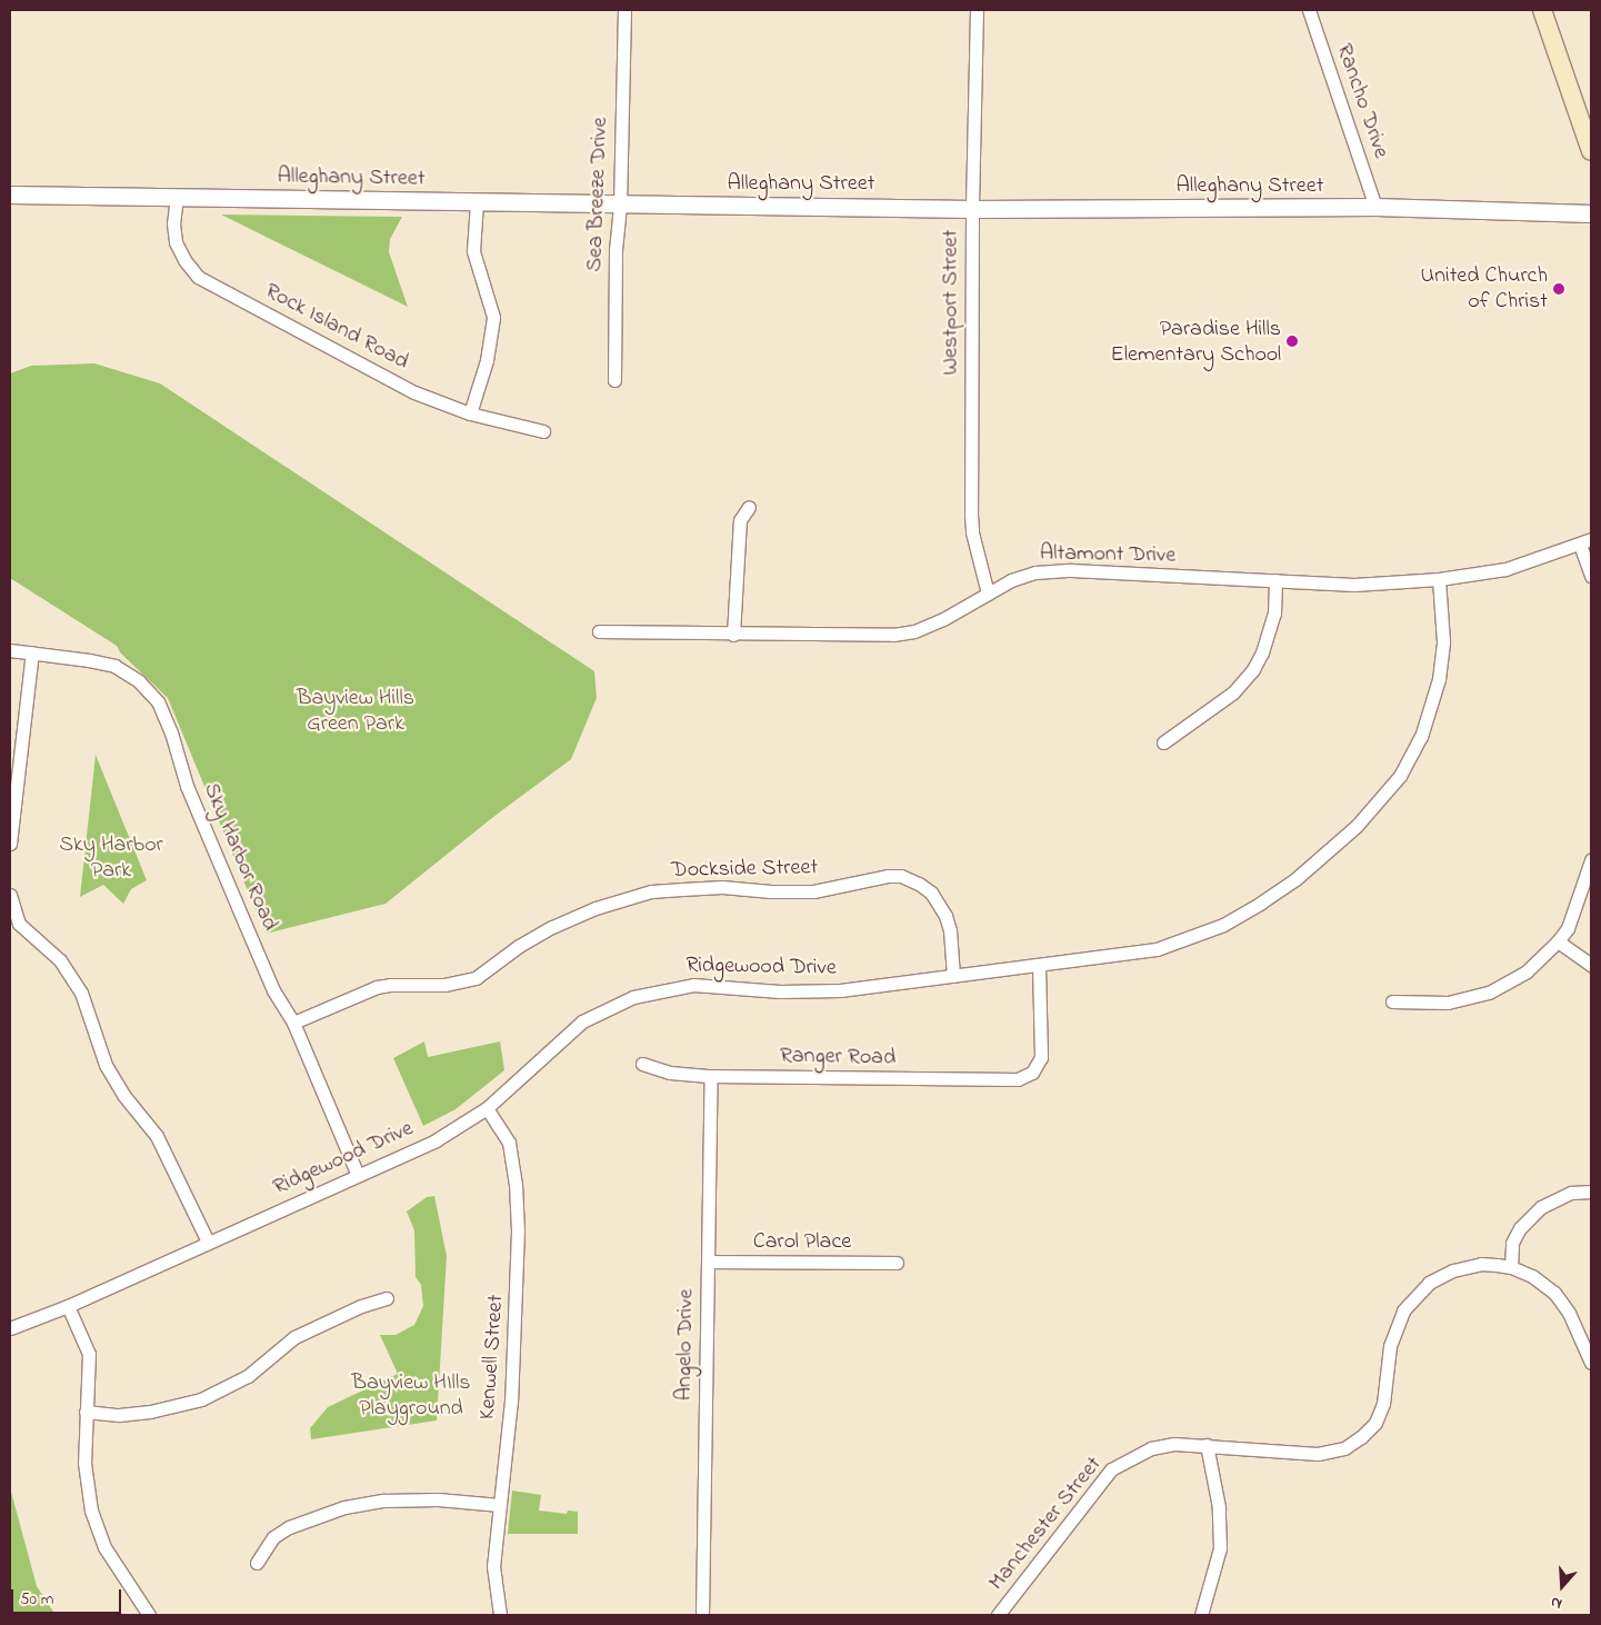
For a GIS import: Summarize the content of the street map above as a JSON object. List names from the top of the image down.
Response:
{
  "streets": {
    "street": [
      "Rancho Drive",
      "Alleghany Street",
      "Sea Breeze Drive",
      "Westport Street",
      "Rock Island Road",
      "Altamont Drive",
      "Sky Harbor Road",
      "Dockside Street",
      "Ridgewood Drive",
      "Ranger Road",
      "Carol Place",
      "Angelo Drive",
      "Kenwell Street",
      "Manchester Street"
    ]
  },
  "crossings": [
    ["Rancho Drive", "Alleghany Street"],
    ["Alleghany Street", "Sea Breeze Drive"],
    ["Alleghany Street", "Westport Street"],
    ["Alleghany Street", "Rock Island Road"],
    ["Westport Street", "Altamont Drive"],
    ["Altamont Drive", "Ridgewood Drive"],
    ["Sky Harbor Road", "Dockside Street"],
    ["Sky Harbor Road", "Ridgewood Drive"],
    ["Dockside Street", "Ridgewood Drive"],
    ["Ridgewood Drive", "Ranger Road"],
    ["Ridgewood Drive", "Kenwell Street"],
    ["Ranger Road", "Angelo Drive"],
    ["Carol Place", "Angelo Drive"]
  ],
  "parks": ["Bayview Hills Green Park", "Sky Harbor Park", "Bayview HIlls Playground"],
  "places": ["United Church of Christ", "Paradise Hills Elementary School"],
  "scale_bar": "50 m",
  "north": "bottom"
}
